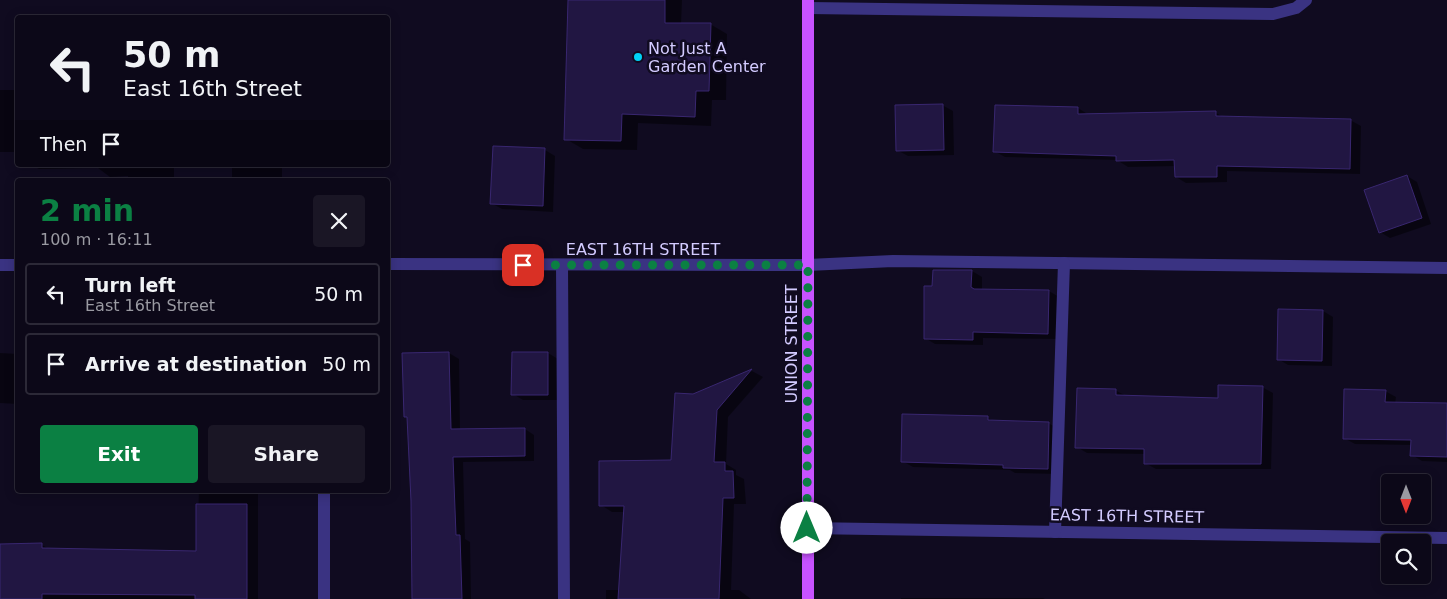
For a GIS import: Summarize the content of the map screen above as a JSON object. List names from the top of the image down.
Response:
{
  "streets": {
    "main road": ["UNION STREET"],
    "street": ["EAST 16TH STREET"]
  },
  "crossings": [
    ["EAST 16TH STREET", "UNION STREET"]
  ],
  "places": ["Not Just A Garden Center"],
  "north": "bottom",
  "page": {
    "turn": ["50 m", "East 16th Street"],
    "then": "Then",
    "heading": ["2 min", "100 m · 16:11"],
    "list": [
      {
        "name": "Turn left",
        "note": "East 16th Street",
        "value": "50 m"
      },
      {
        "name": "Arrive at destination",
        "value": "50 m"
      }
    ],
    "buttons": ["Exit", "Share"]
  }
}
